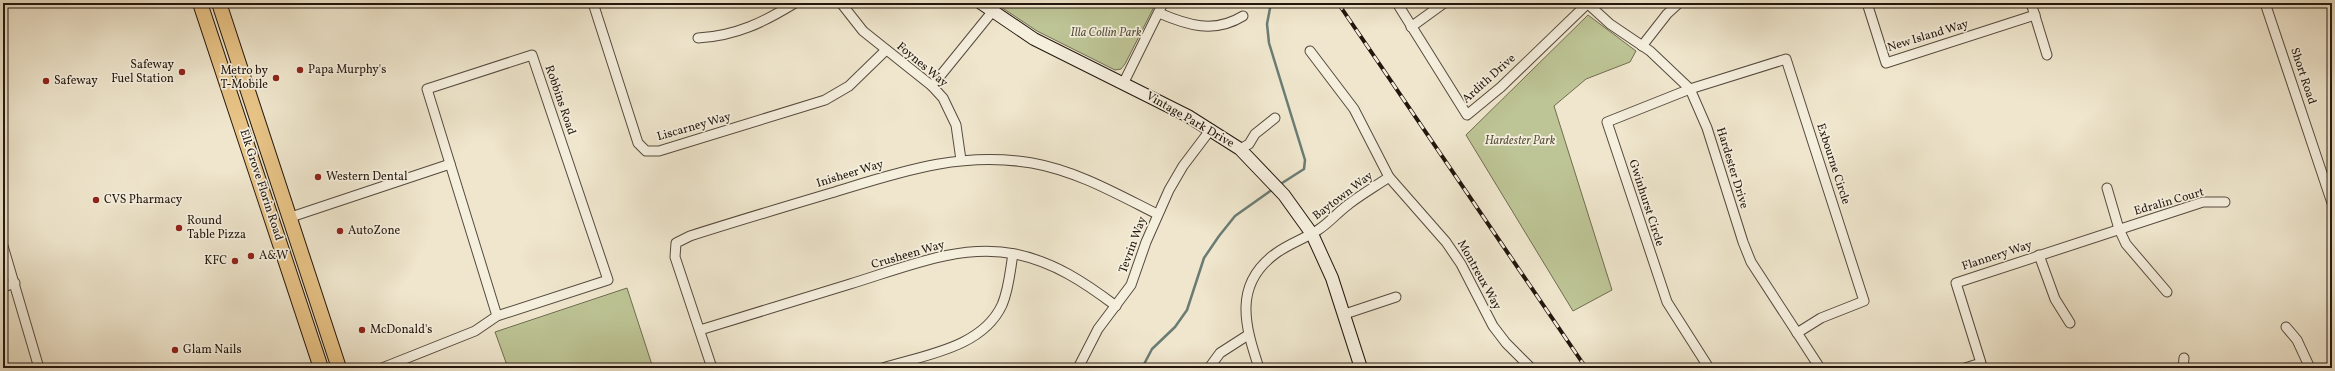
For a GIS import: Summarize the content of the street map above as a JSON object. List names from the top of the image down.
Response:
{
  "streets": {
    "main road": ["Elk Grove Florin Road"],
    "street": [
      "New Island Way",
      "Foynes Way",
      "Short Road",
      "Ardith Drive",
      "Robbins Road",
      "Vintage Park Drive",
      "Liscarney Way",
      "Exbourne Circle",
      "Hardester Drive",
      "Inisheer Way",
      "Baytown Way",
      "Edralin Court",
      "Gwinhurst Circle",
      "Tevrin Way",
      "Crusheen Way",
      "Flannery Way",
      "Montreux Way"
    ]
  },
  "crossings": [
    ["Foynes Way", "Liscarney Way"],
    ["Foynes Way", "Inisheer Way"],
    ["Ardith Drive", "Hardester Drive"],
    ["Vintage Park Drive", "Baytown Way"],
    ["Vintage Park Drive", "Tevrin Way"],
    ["Exbourne Circle", "Hardester Drive"],
    ["Exbourne Circle", "Gwinhurst Circle"],
    ["Hardester Drive", "Gwinhurst Circle"],
    ["Inisheer Way", "Tevrin Way"],
    ["Inisheer Way", "Crusheen Way"],
    ["Baytown Way", "Montreux Way"],
    ["Edralin Court", "Flannery Way"],
    ["Tevrin Way", "Crusheen Way"]
  ],
  "parks": ["Illa Collin Park", "Hardester Park"],
  "places": [
    "Papa Murphy's",
    "Safeway Fuel Station",
    "Metro by T-Mobile",
    "Safeway",
    "Western Dental",
    "CVS Pharmacy",
    "Round Table Pizza",
    "AutoZone",
    "A&W",
    "KFC",
    "McDonald's",
    "Glam Nails"
  ]
}
